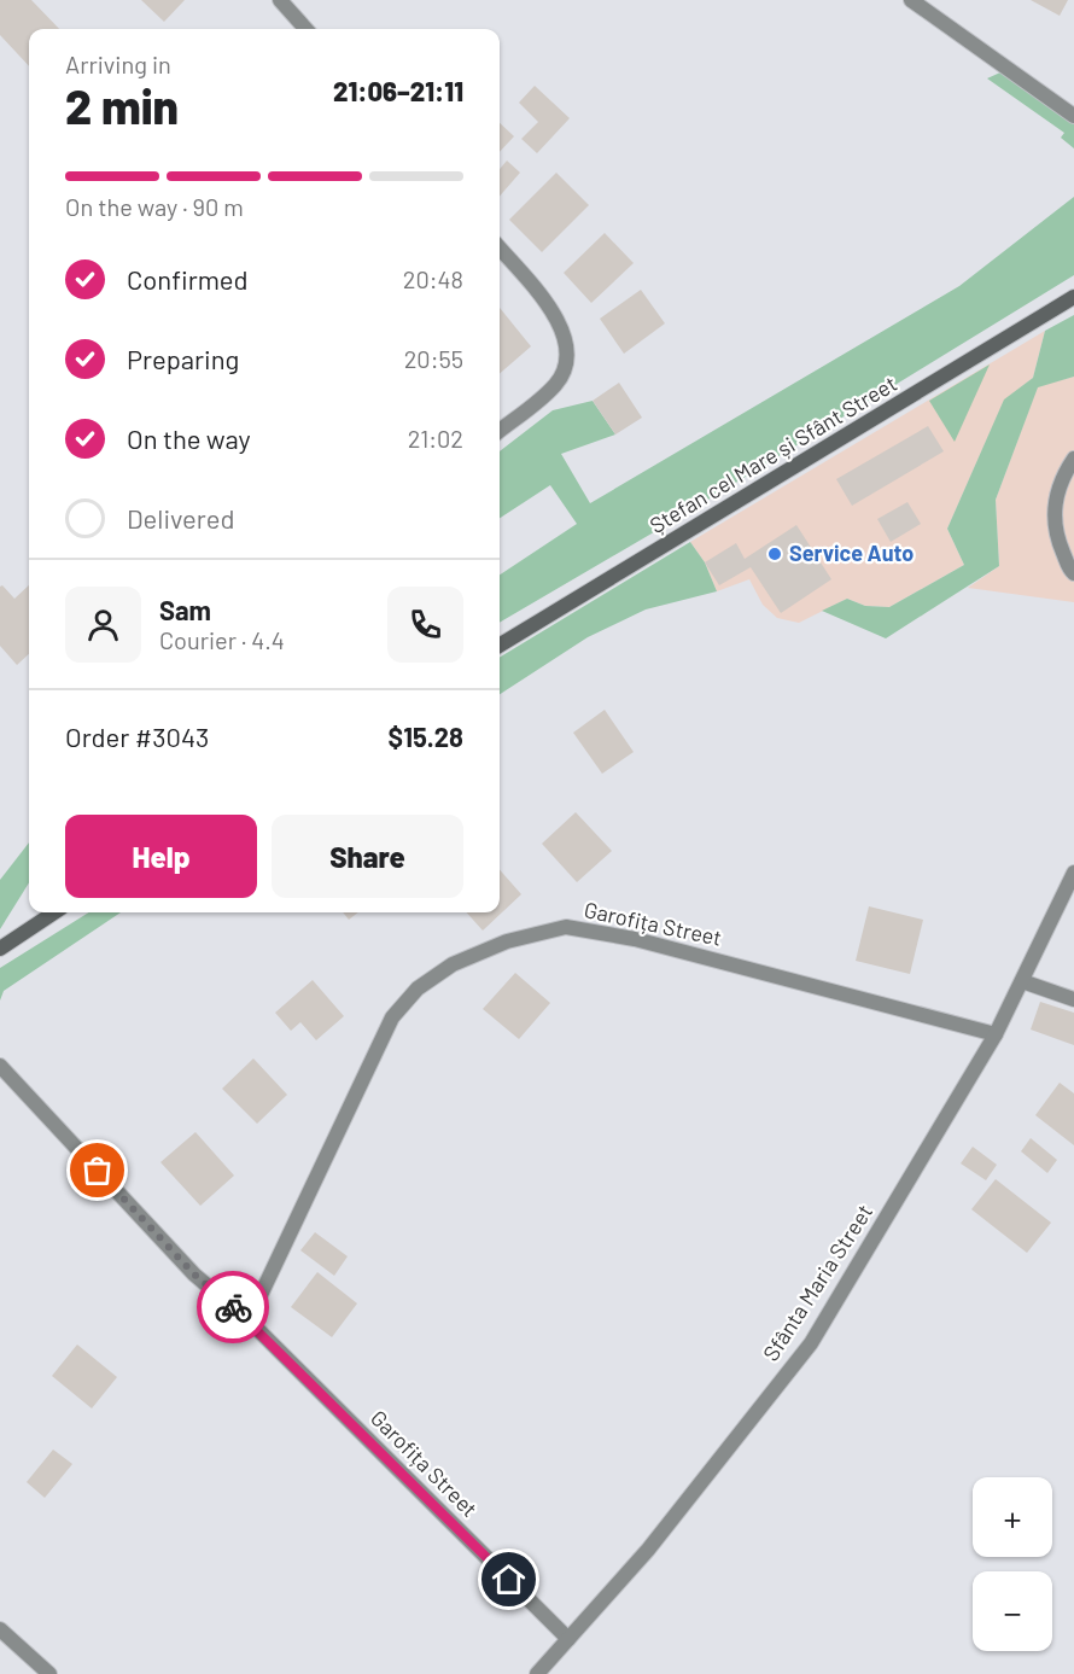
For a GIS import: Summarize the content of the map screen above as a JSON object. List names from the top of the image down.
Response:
{
  "streets": {
    "main road": ["Ștefan cel Mare și Sfânt Street"],
    "street": ["Garofița Street", "Sfânta Maria Street"]
  },
  "crossings": [
    ["Garofița Street", "Sfânta Maria Street"]
  ],
  "places": ["Service Auto"],
  "page": {
    "heading": ["2 min", "Arriving in", "21:06–21:11"],
    "panel": [
      "Sam",
      "Courier · 4.4",
      "Order #3043",
      "$15.28"
    ],
    "bar": "On the way · 90 m",
    "list": [
      ["Confirmed", "20:48"],
      ["Preparing", "20:55"],
      ["On the way", "21:02"],
      "Delivered"
    ],
    "buttons": ["Help", "Share"],
    "map_buttons": ["+", "−"]
  }
}
